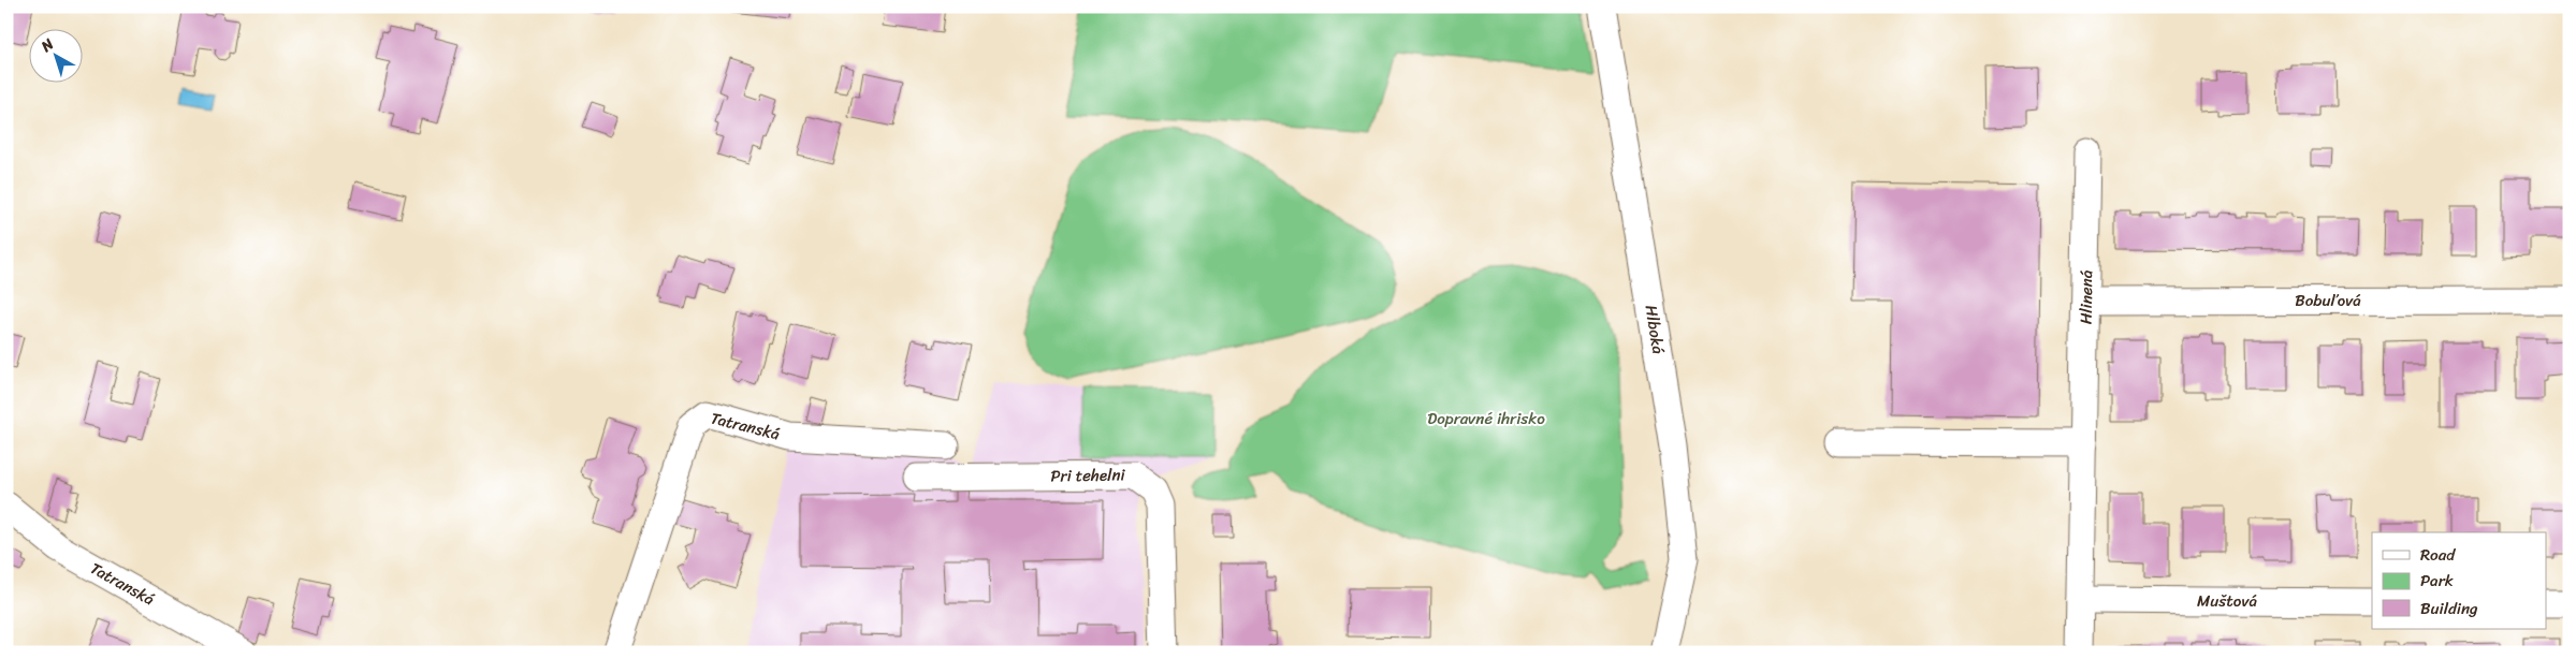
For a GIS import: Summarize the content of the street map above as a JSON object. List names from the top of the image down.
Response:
{
  "streets": {
    "street": [
      "Hlinená",
      "Bobuľová",
      "Hlboká",
      "Tatranská",
      "Pri tehelni",
      "Muštová"
    ]
  },
  "crossings": [
    ["Hlinená", "Bobuľová"],
    ["Hlinená", "Muštová"]
  ],
  "parks": ["Dopravné ihrisko"],
  "legend": ["Road", "Park", "Building"],
  "north": "top left"
}
